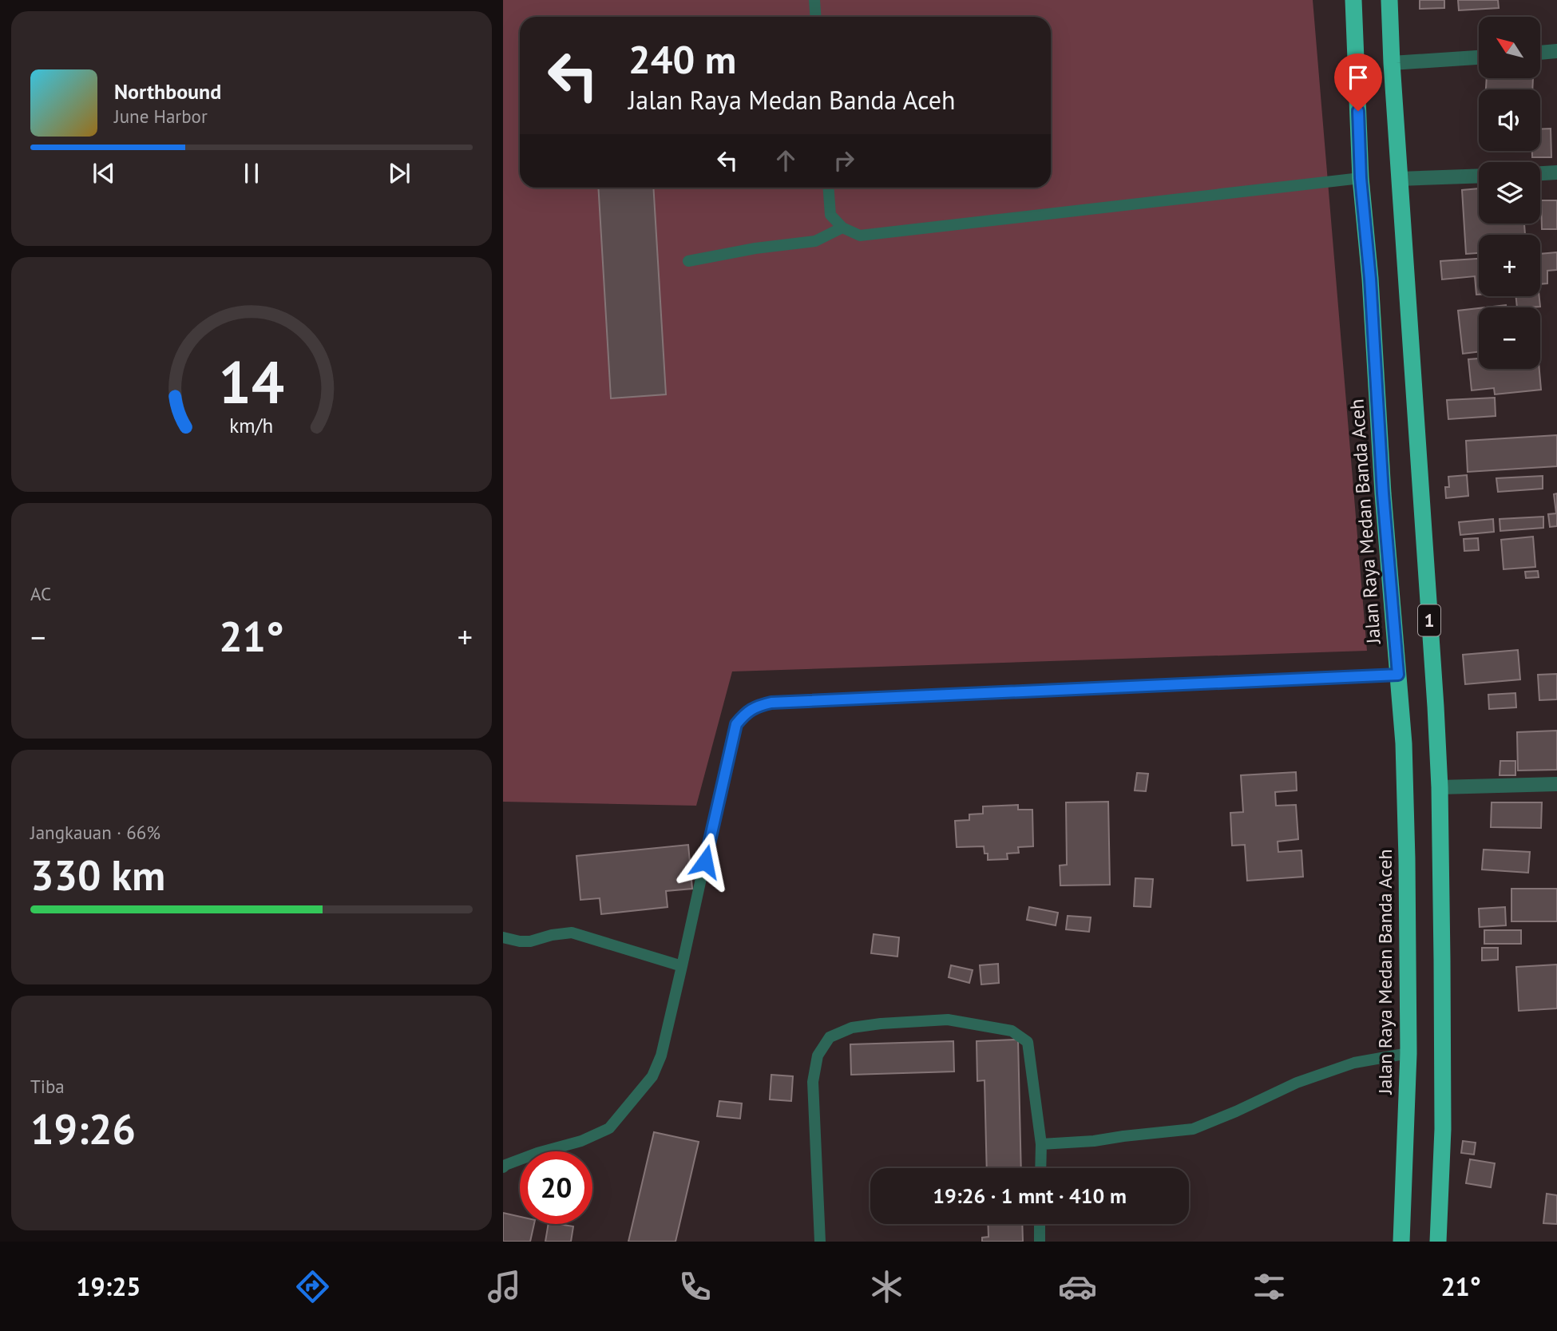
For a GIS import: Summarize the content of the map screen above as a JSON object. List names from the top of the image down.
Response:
{
  "streets": {
    "highway": ["Jalan Raya Medan Banda Aceh", "1"]
  },
  "north": "top left",
  "page": {
    "map_buttons": ["+", "−"],
    "turn": ["240 m", "Jalan Raya Medan Banda Aceh"],
    "song": ["Northbound", "June Harbor"],
    "tile": [
      "AC",
      ["Jangkauan · 66%", "330 km"],
      ["Tiba", "19:26"]
    ],
    "heat": ["−", "21°", "+"],
    "limit": "20",
    "trip": "19:26 · 1 mnt · 410 m",
    "tabs": ["19:25", "21°"],
    "gauge": ["14", "km/h"]
  }
}
